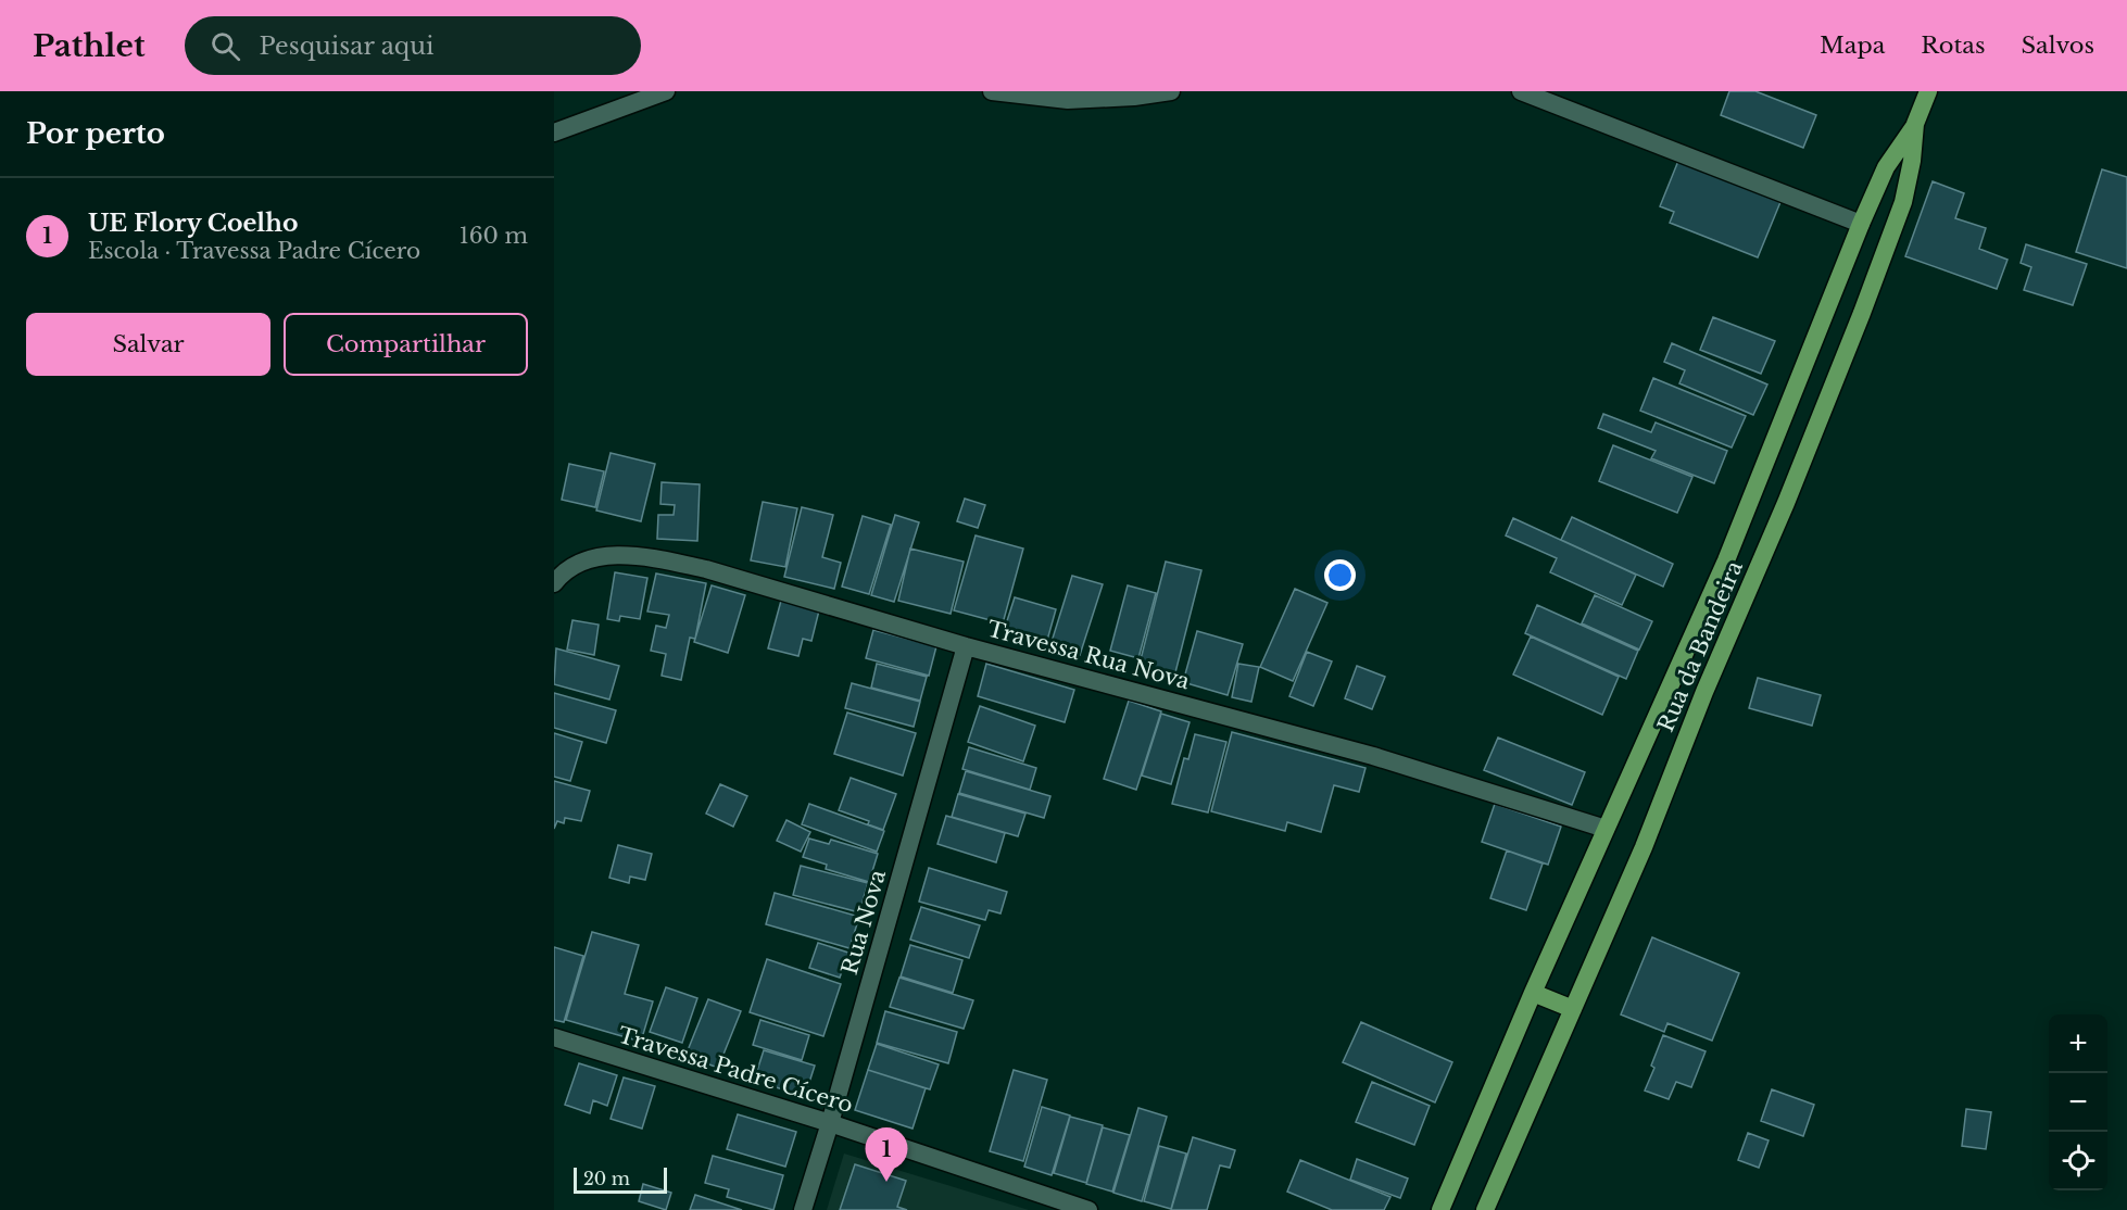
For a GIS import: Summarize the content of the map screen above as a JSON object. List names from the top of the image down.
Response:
{
  "streets": {
    "main road": ["Rua da Bandeira"],
    "street": ["Travessa Rua Nova", "Rua Nova", "Travessa Padre Cícero"]
  },
  "crossings": [
    ["Travessa Rua Nova", "Rua Nova"],
    ["Rua Nova", "Travessa Padre Cícero"]
  ],
  "scale_bar": "20 m",
  "page": {
    "header": "Pathlet",
    "search": "Pesquisar aqui",
    "nav": ["Mapa", "Rotas", "Salvos"],
    "heading": "Por perto",
    "list": [
      {
        "mark": "1",
        "name": "UE Flory Coelho",
        "note": "Escola · Travessa Padre Cícero",
        "value": "160 m"
      }
    ],
    "buttons": ["Salvar", "Compartilhar"],
    "map_buttons": ["+", "−"],
    "pins": "1",
    "scale": "20 m"
  }
}
